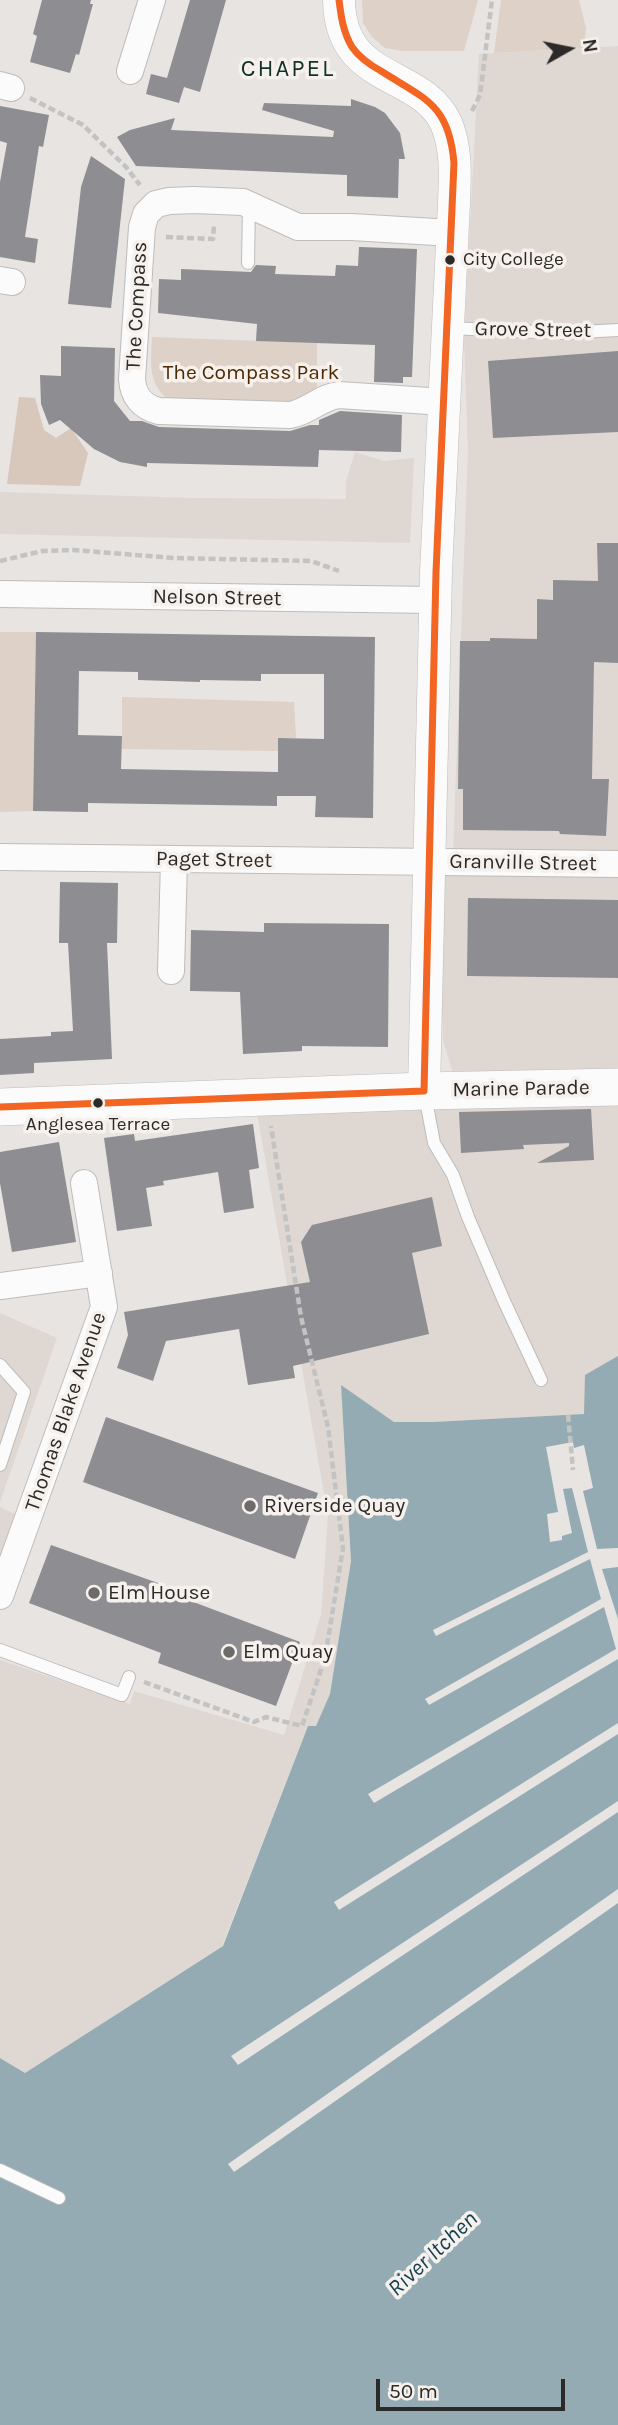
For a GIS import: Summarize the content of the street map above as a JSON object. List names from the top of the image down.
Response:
{
  "streets": {
    "main road": ["Marine Parade"],
    "street": [
      "The Compass",
      "Nelson Street",
      "Paget Street",
      "Granville Street",
      "Thomas Blake Avenue"
    ],
    "lane": ["Grove Street"]
  },
  "crossings": [
    ["Paget Street", "Granville Street"]
  ],
  "districts": ["CHAPEL"],
  "water": ["River Itchen"],
  "parks": ["The Compass Park"],
  "places": [
    "City College",
    "Anglesea Terrace",
    "Riverside Quay",
    "Elm House",
    "Elm Quay"
  ],
  "scale_bar": "50 m",
  "north": "right"
}
